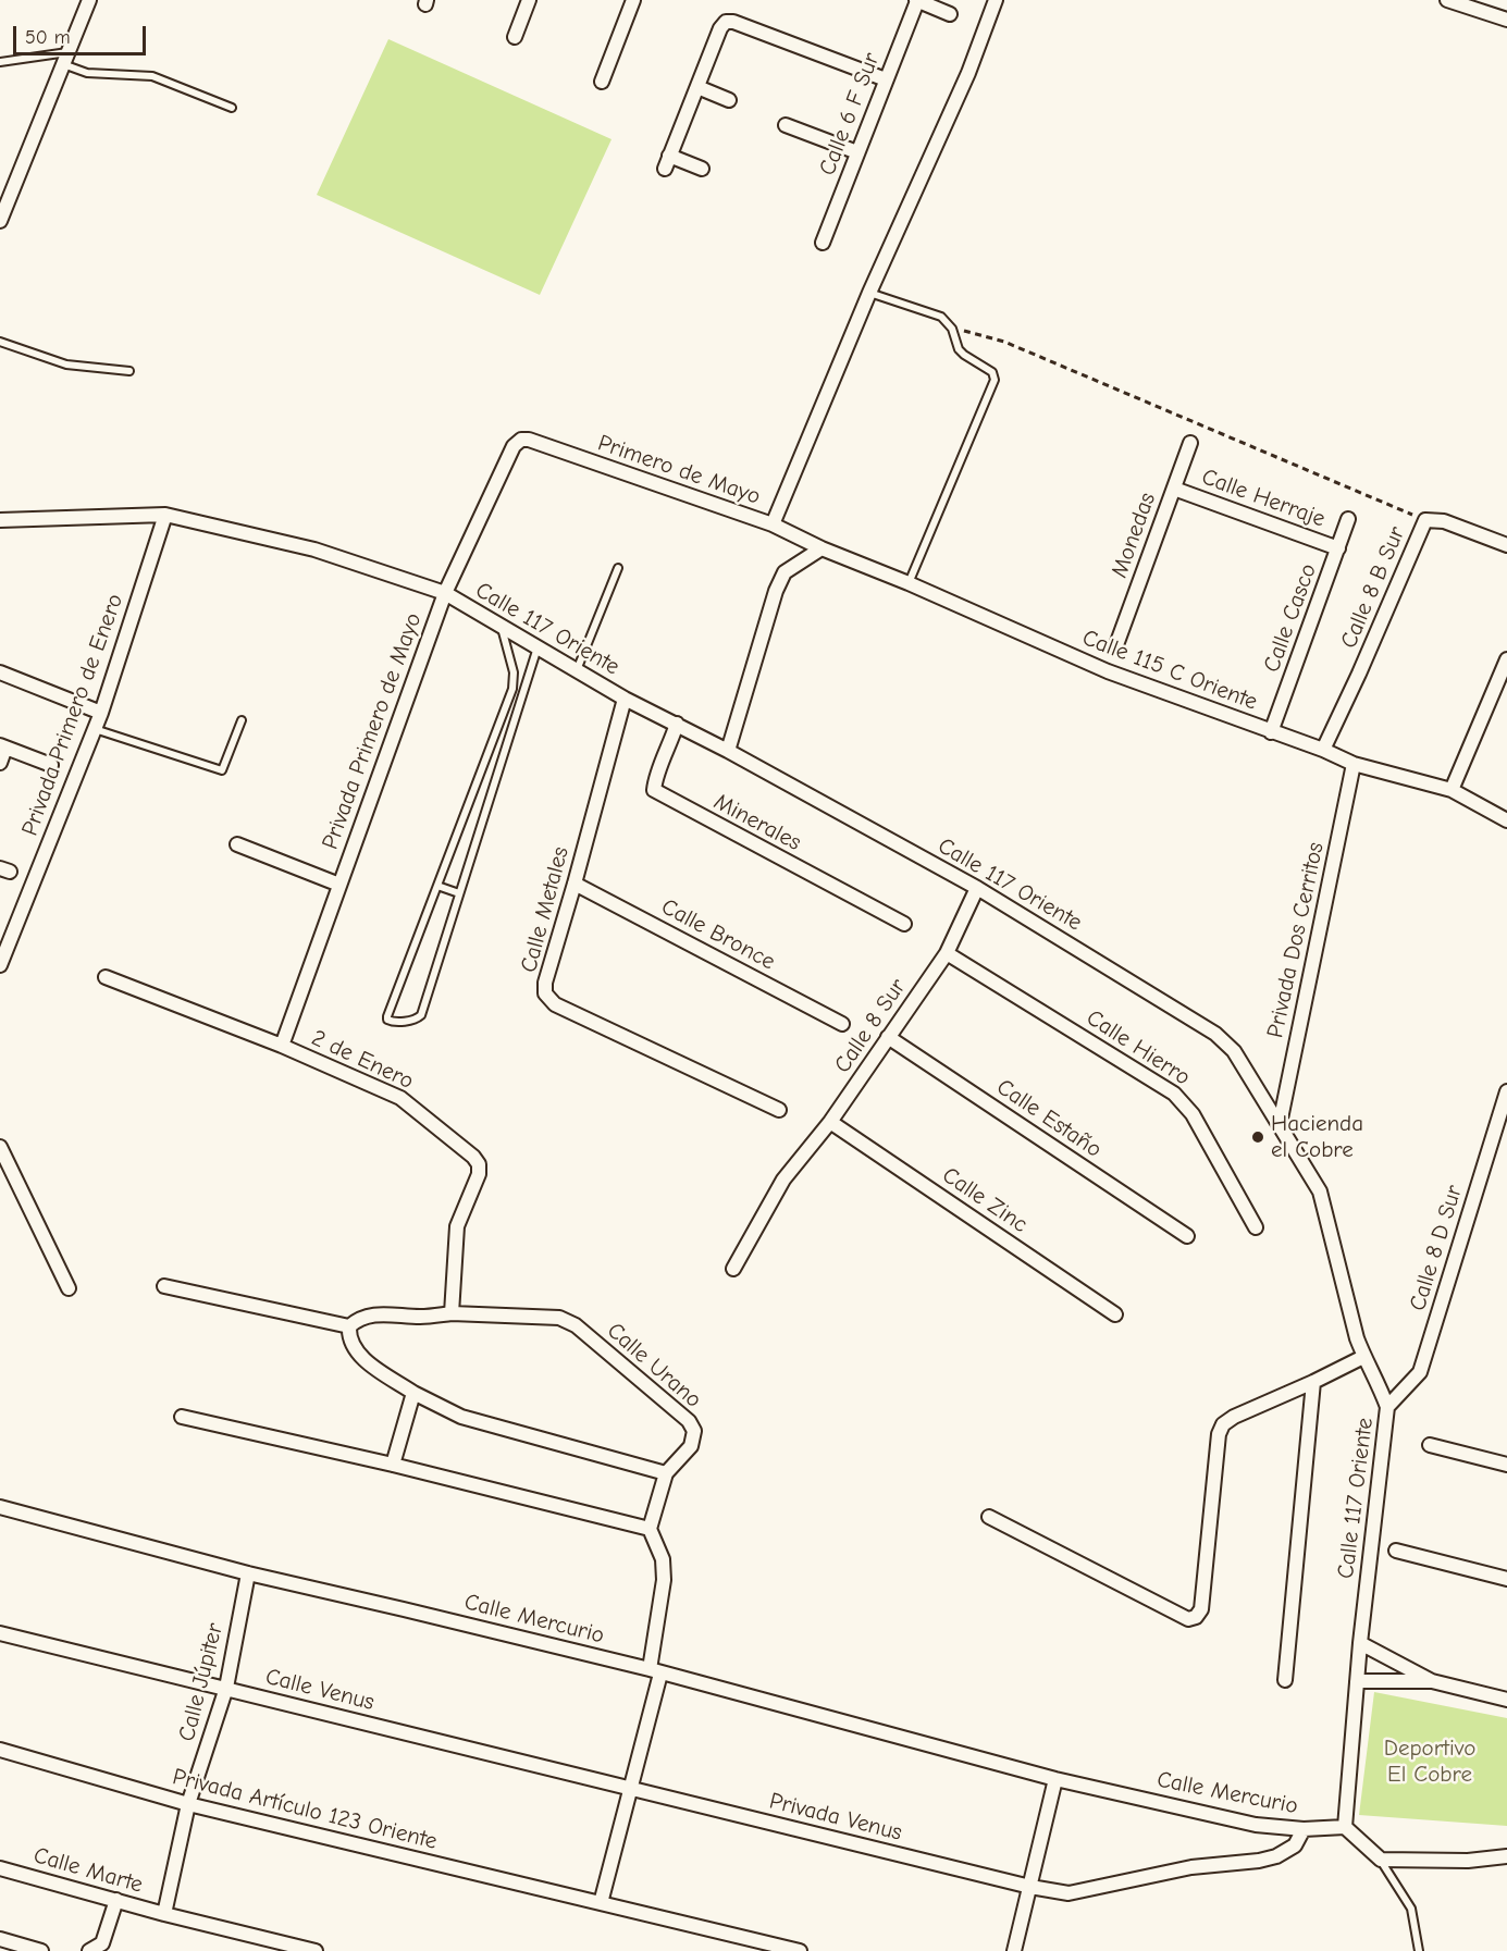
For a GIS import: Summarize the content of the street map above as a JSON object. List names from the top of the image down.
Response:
{
  "streets": {
    "street": [
      "Calle 6 F Sur",
      "Primero de Mayo",
      "Calle Herraje",
      "Monedas",
      "Calle 8 B Sur",
      "Calle Casco",
      "Calle 117 Oriente",
      "Calle 115 C Oriente",
      "Privada Primero de Enero",
      "Privada Primero de Mayo",
      "Minerales",
      "Calle Metales",
      "Calle Bronce",
      "Privada Dos Cerritos",
      "Calle 8 Sur",
      "Calle Hierro",
      "2 de Enero",
      "Calle Estaño",
      "Calle Zinc",
      "Calle 8 D Sur",
      "Calle Urano",
      "Calle Mercurio",
      "Calle Júpiter",
      "Calle Venus",
      "Privada Artículo 123 Oriente",
      "Privada Venus",
      "Calle Marte"
    ]
  },
  "crossings": [
    ["Primero de Mayo", "Calle 115 C Oriente"],
    ["Primero de Mayo", "Privada Primero de Mayo"],
    ["Calle Herraje", "Monedas"],
    ["Calle Herraje", "Calle Casco"],
    ["Calle 8 B Sur", "Calle 115 C Oriente"],
    ["Calle Casco", "Calle 115 C Oriente"],
    ["Calle 117 Oriente", "Privada Primero de Enero"],
    ["Calle 117 Oriente", "Privada Primero de Mayo"],
    ["Calle 117 Oriente", "Minerales"],
    ["Calle 117 Oriente", "Calle Metales"],
    ["Calle 117 Oriente", "Privada Dos Cerritos"],
    ["Calle 117 Oriente", "Calle 8 Sur"],
    ["Calle 117 Oriente", "Calle 8 D Sur"],
    ["Calle 117 Oriente", "Calle Mercurio"],
    ["Calle 115 C Oriente", "Privada Dos Cerritos"],
    ["Privada Primero de Mayo", "2 de Enero"],
    ["Calle Metales", "Calle Bronce"],
    ["Calle 8 Sur", "Calle Hierro"],
    ["Calle 8 Sur", "Calle Estaño"],
    ["Calle 8 Sur", "Calle Zinc"],
    ["2 de Enero", "Calle Urano"],
    ["Calle Mercurio", "Calle Júpiter"],
    ["Calle Mercurio", "Privada Venus"],
    ["Calle Júpiter", "Calle Venus"],
    ["Calle Júpiter", "Privada Artículo 123 Oriente"],
    ["Calle Júpiter", "Calle Marte"],
    ["Calle Venus", "Privada Venus"]
  ],
  "parks": ["Deportivo El Cobre"],
  "places": ["Hacienda el Cobre"],
  "scale_bar": "50 m"
}
